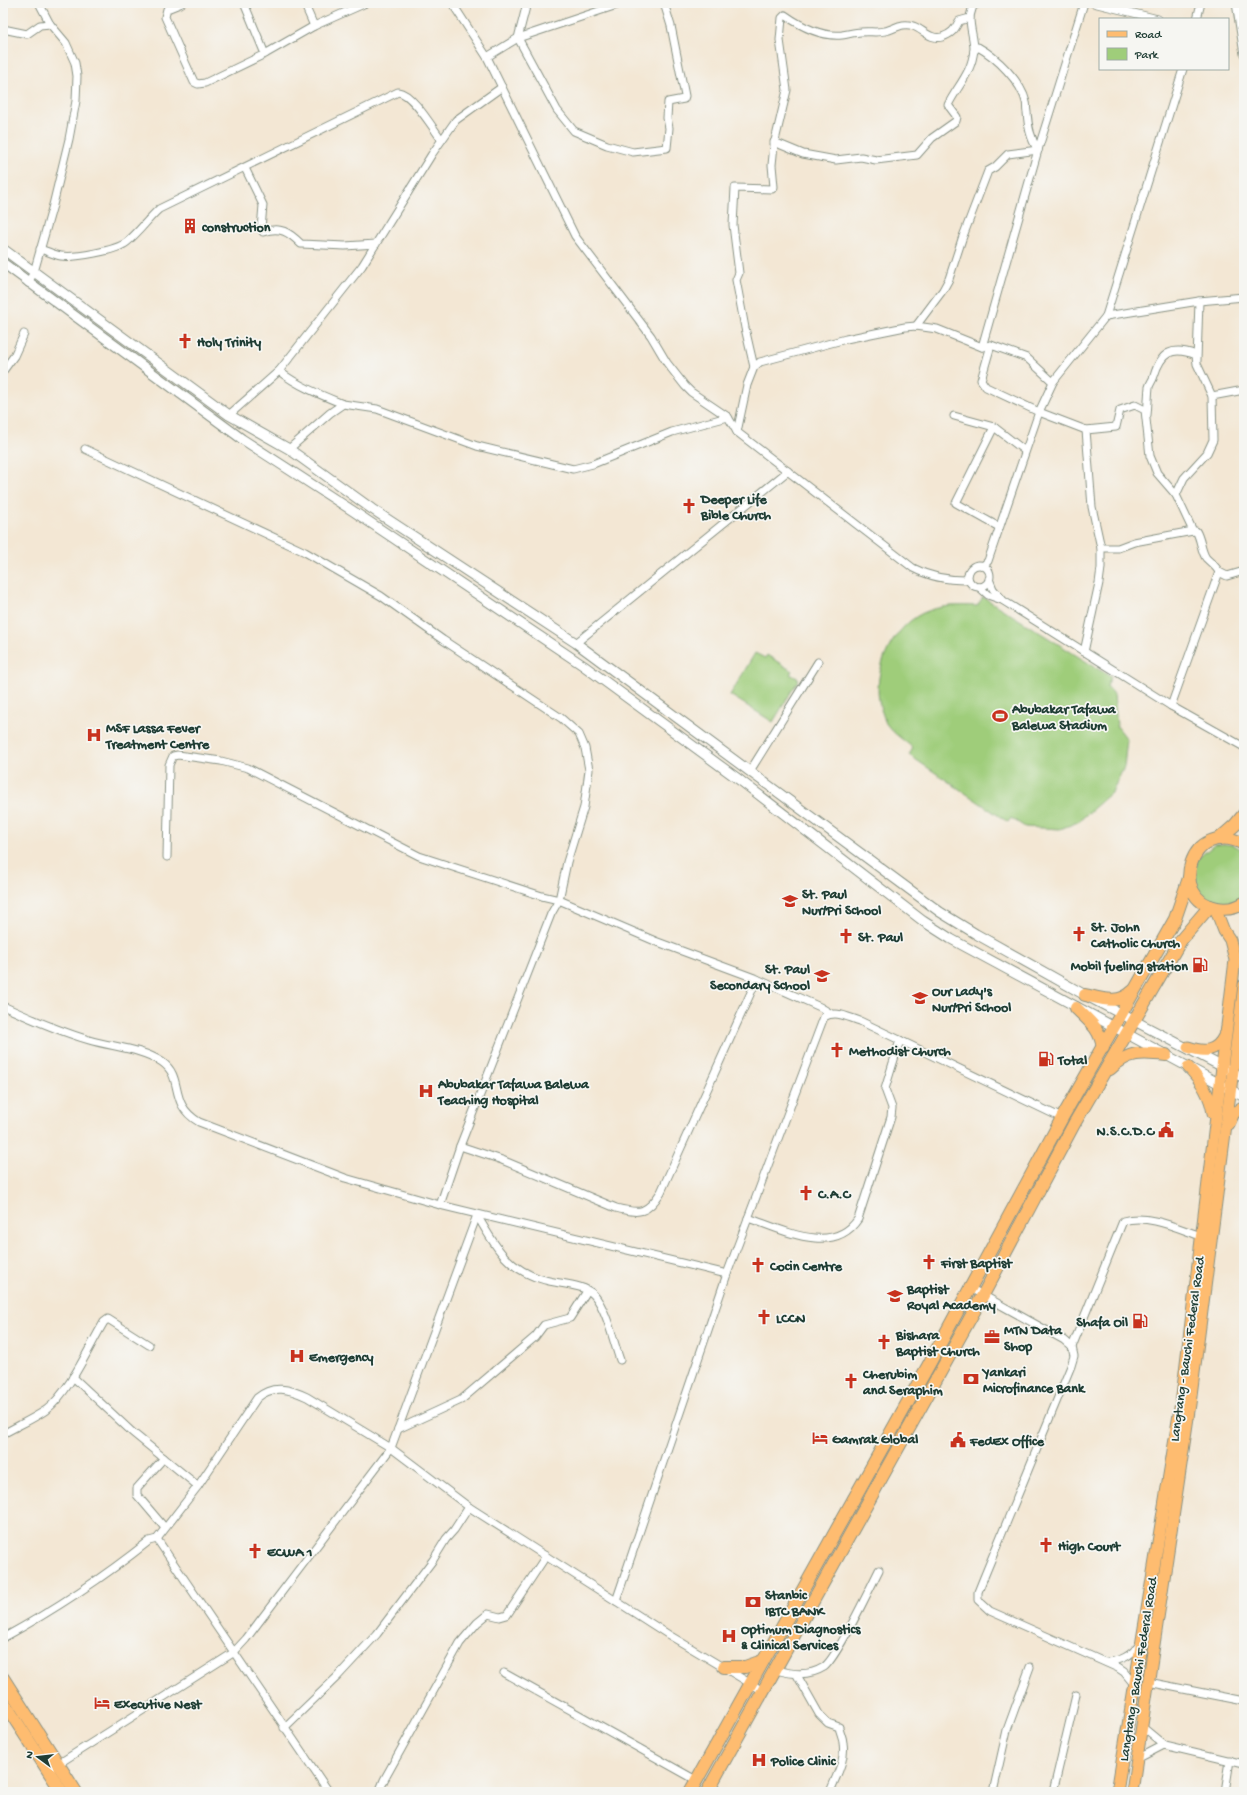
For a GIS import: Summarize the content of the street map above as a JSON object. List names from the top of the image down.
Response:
{
  "streets": {
    "main road": ["Langtang - Bauchi Federal Road"]
  },
  "places": {
    "building": ["construction"],
    "church": [
      "Holy Trinity",
      "Deeper Life Bible Church",
      "St. John Catholic Church",
      "St. Paul",
      "Methodist Church",
      "C.A.C",
      "First Baptist",
      "Cocin Centre",
      "LCCN",
      "Bishara Baptist Church",
      "Cherubim and Seraphim",
      "High Court",
      "ECWA 1"
    ],
    "sports": ["Abubakar Tafawa Balewa Stadium"],
    "hospital": [
      "MSF Lassa Fever Treatment Centre",
      "Abubakar Tafawa Balewa Teaching Hospital",
      "Emergency",
      "Optimum Diagnostics & Clinical Services",
      "Police Clinic"
    ],
    "school or university": [
      "St. Paul Nur/Pri School",
      "St. Paul Secondary School",
      "Our Lady's Nur/Pri School",
      "Baptist Royal Academy"
    ],
    "fuel station": ["Mobil fueling station", "Total", "Shafa Oil"],
    "public building": ["N.S.C.D.C", "FedEx Office"],
    "office": ["MTN Data Shop"],
    "bank": ["Yankari Microfinance Bank", "Stanbic IBTC BANK"],
    "hotel": ["Gamrak Global", "Executive Nest"]
  },
  "legend": ["Road", "Park"],
  "north": "left"
}
